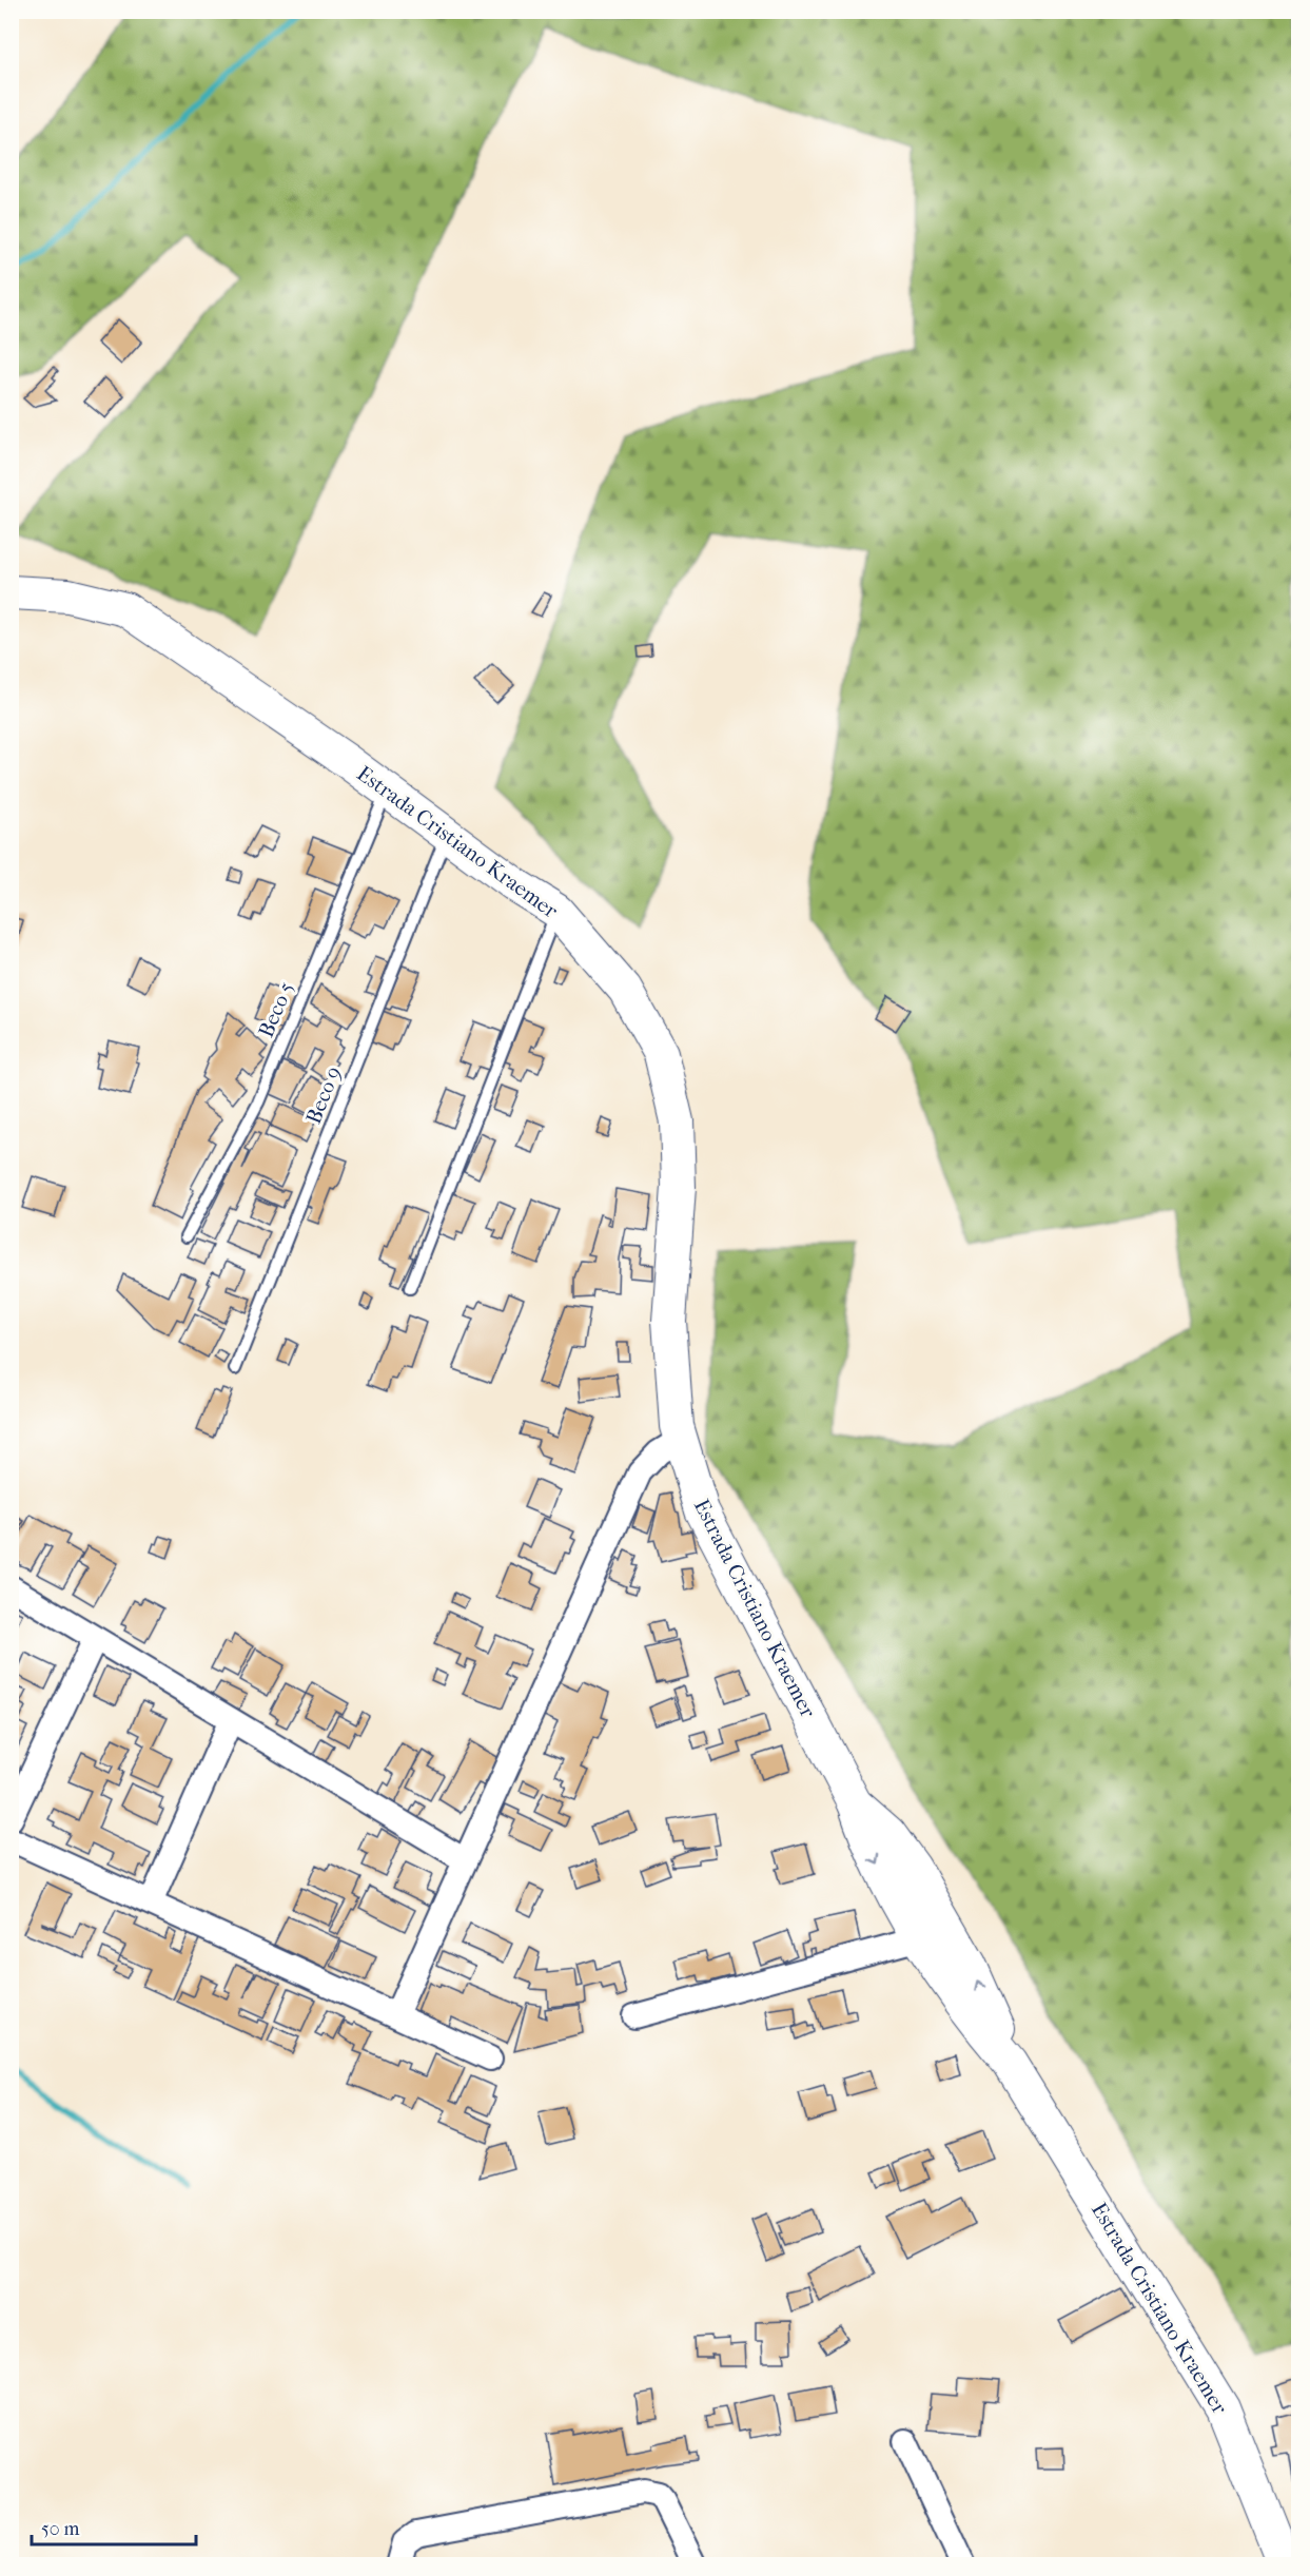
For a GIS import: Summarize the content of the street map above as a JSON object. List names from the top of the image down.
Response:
{
  "streets": {
    "main road": ["Estrada Cristiano Kraemer"],
    "lane": ["Beco 5", "Beco 9"]
  },
  "crossings": [
    ["Estrada Cristiano Kraemer", "Beco 5"],
    ["Estrada Cristiano Kraemer", "Beco 9"]
  ],
  "scale_bar": "50 m"
}
